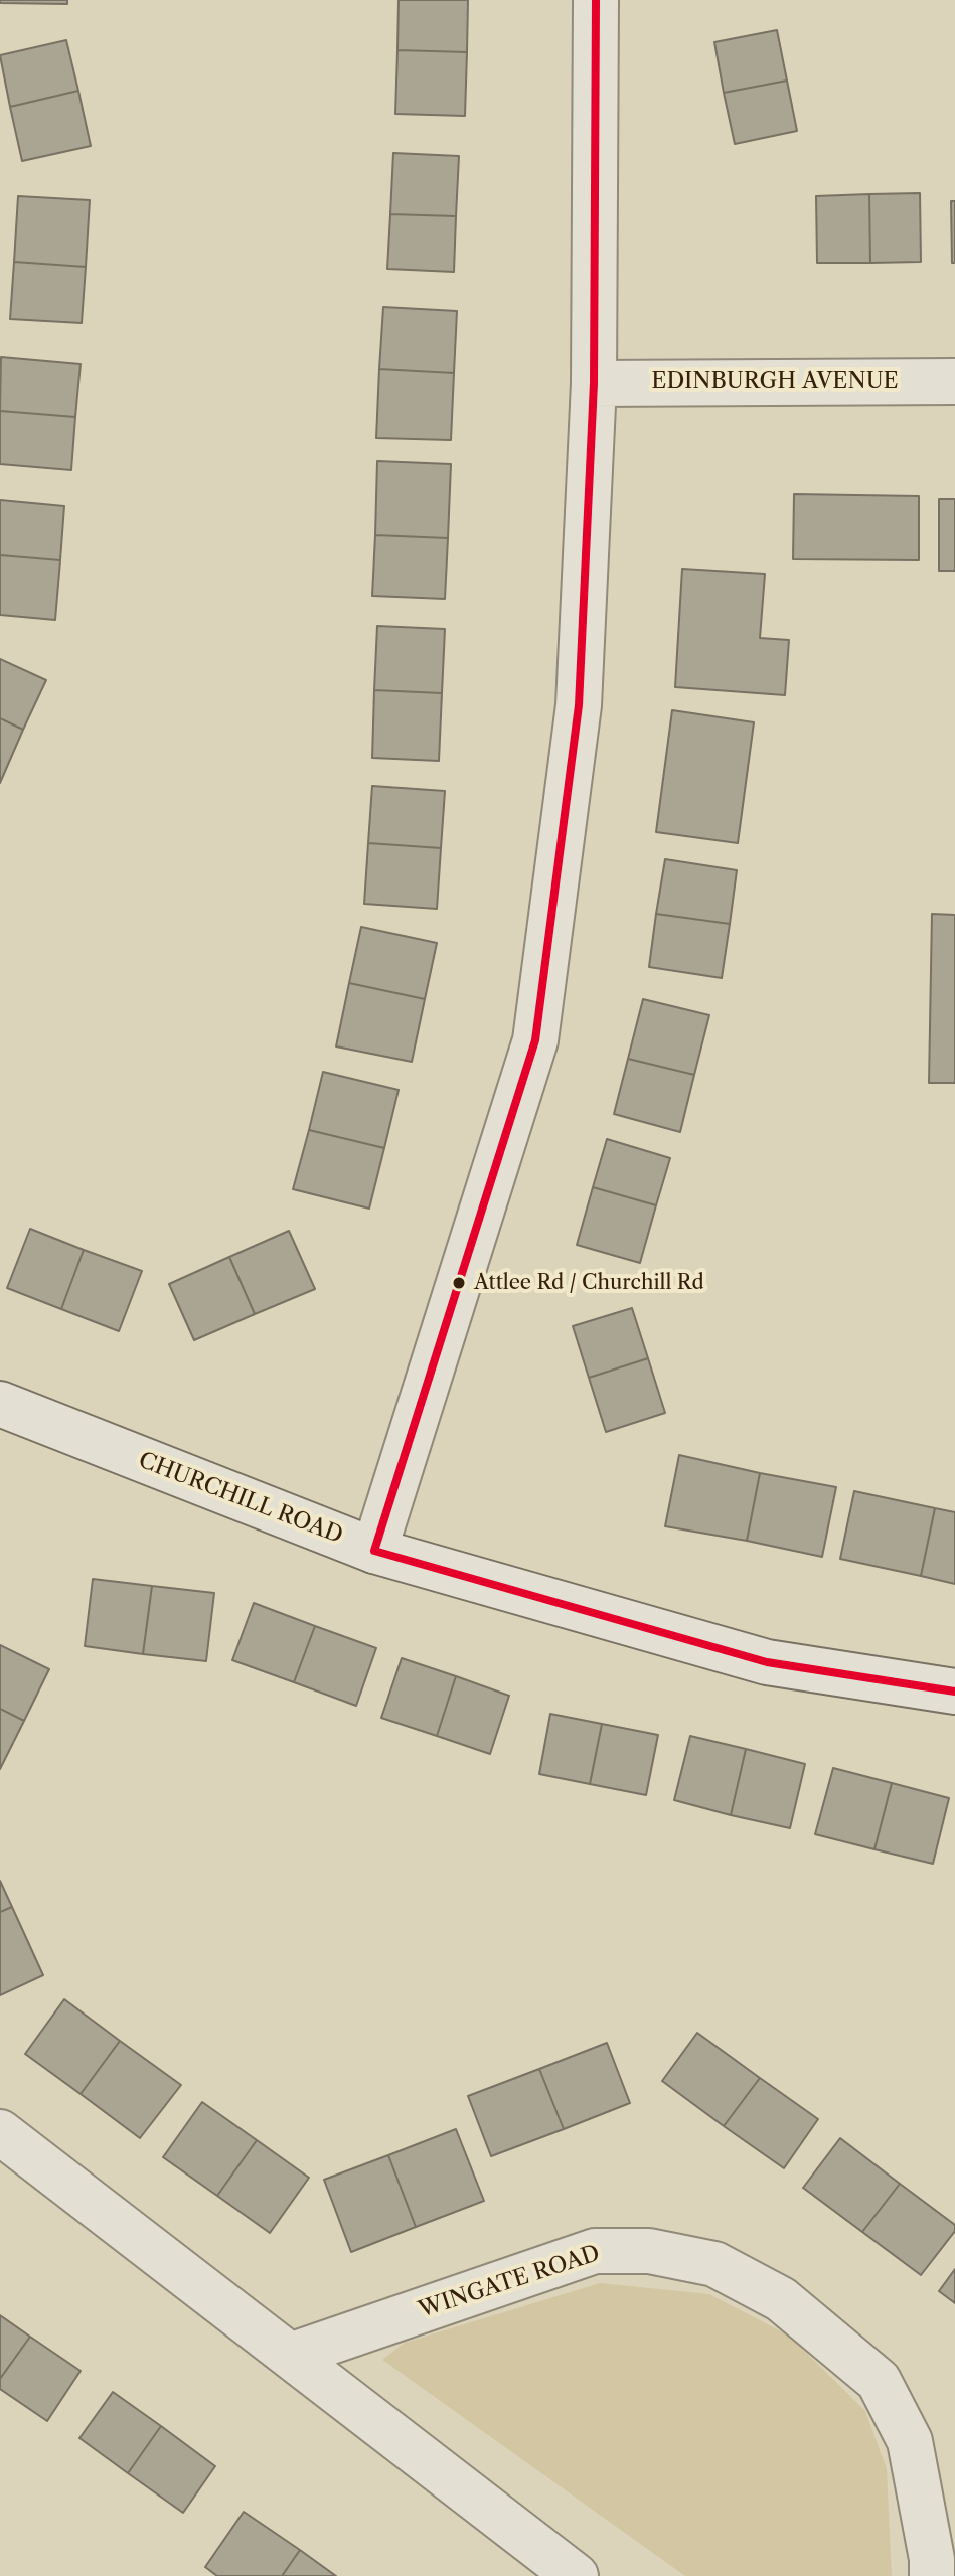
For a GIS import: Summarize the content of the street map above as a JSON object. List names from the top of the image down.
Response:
{
  "streets": {
    "street": ["EDINBURGH AVENUE", "CHURCHILL ROAD", "WINGATE ROAD"]
  },
  "places": ["Attlee Rd / Churchill Rd"]
}
